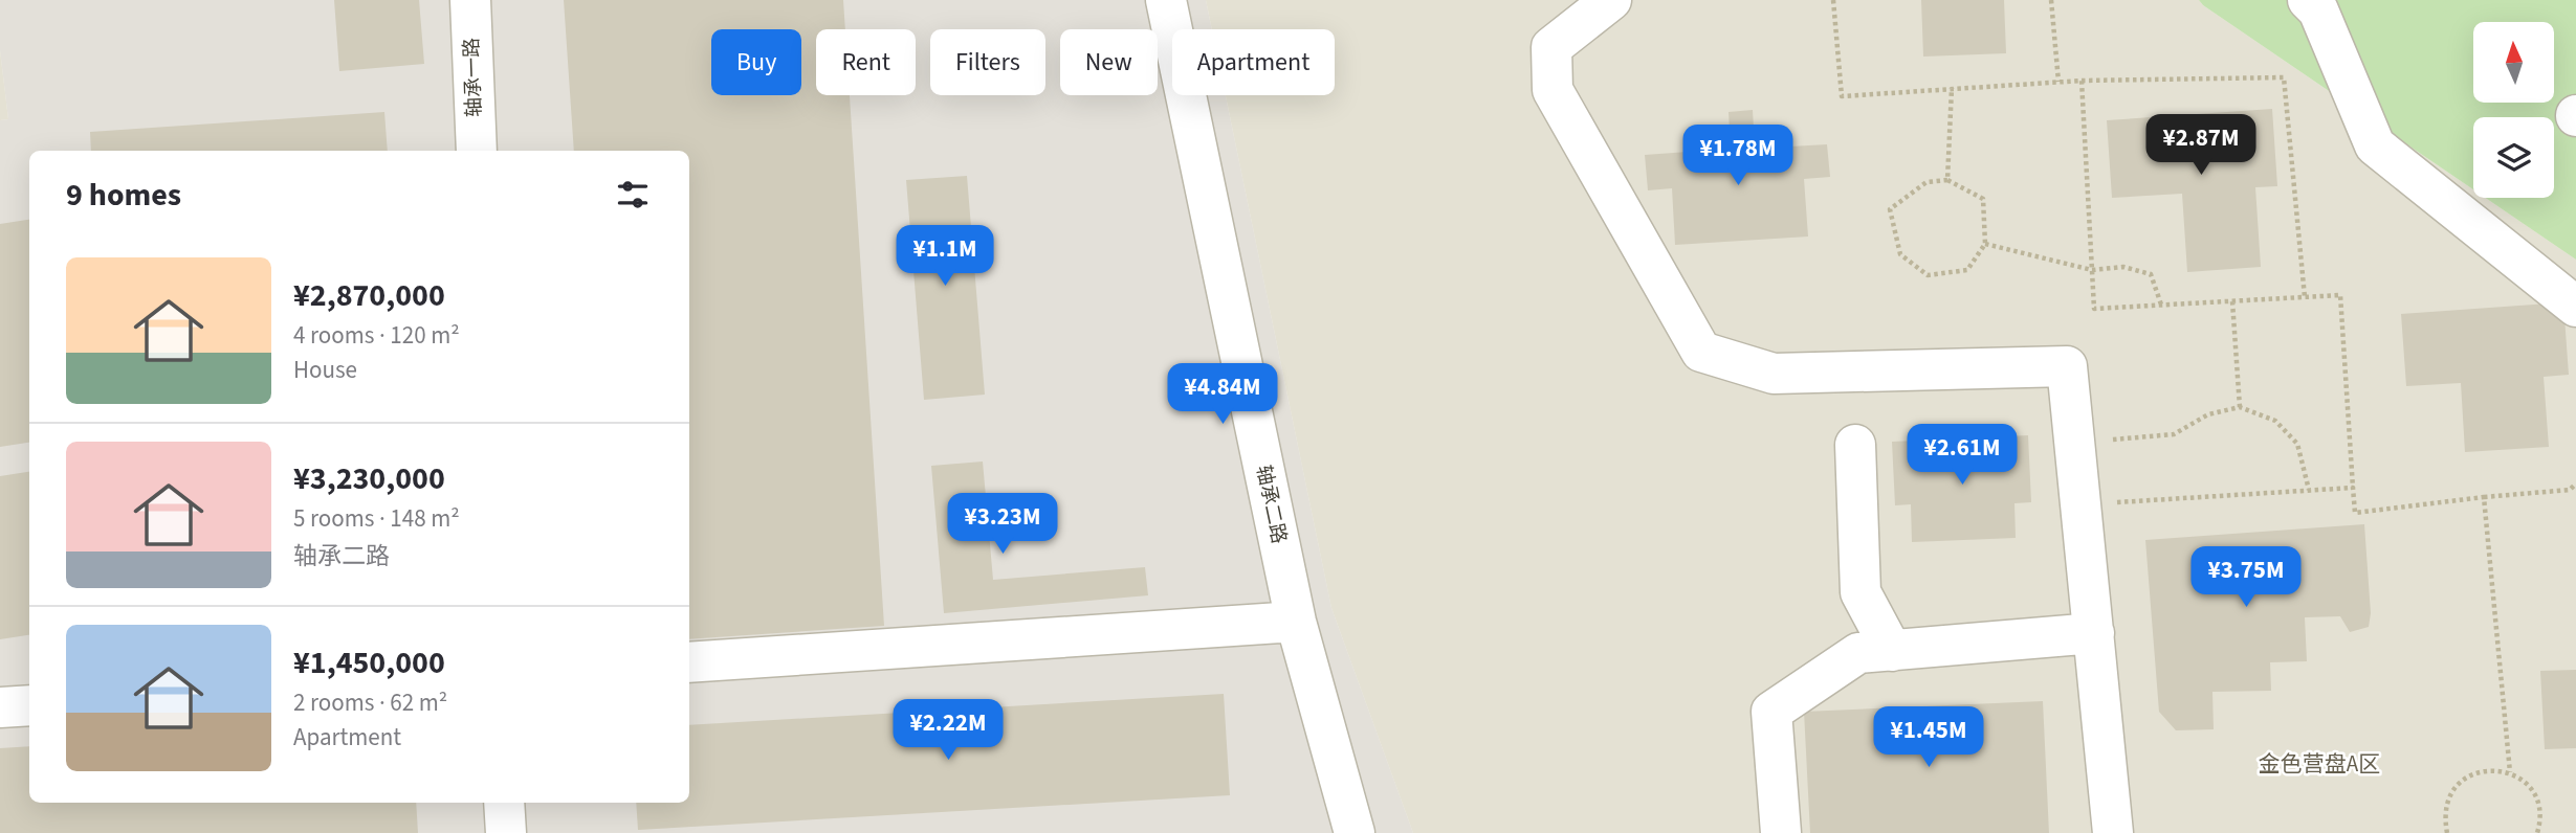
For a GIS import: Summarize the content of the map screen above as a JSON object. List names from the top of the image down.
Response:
{
  "streets": {
    "street": ["轴承一路", "轴承二路"]
  },
  "districts": ["金色营盘A区"],
  "north": "top",
  "page": {
    "chip": [
      "Buy",
      "Rent",
      "Filters",
      "New",
      "Apartment"
    ],
    "price": [
      "¥2.87M",
      "¥1.78M",
      "¥1.1M",
      "¥4.84M",
      "¥2.61M",
      "¥3.23M",
      "¥3.75M",
      "¥2.22M",
      "¥1.45M"
    ],
    "heading": "9 homes",
    "list": [
      {
        "name": "¥2,870,000",
        "note": "4 rooms · 120 m² · House"
      },
      {
        "name": "¥3,230,000",
        "note": "5 rooms · 148 m² · 轴承二路"
      },
      {
        "name": "¥1,450,000",
        "note": "2 rooms · 62 m² · Apartment"
      }
    ]
  }
}
